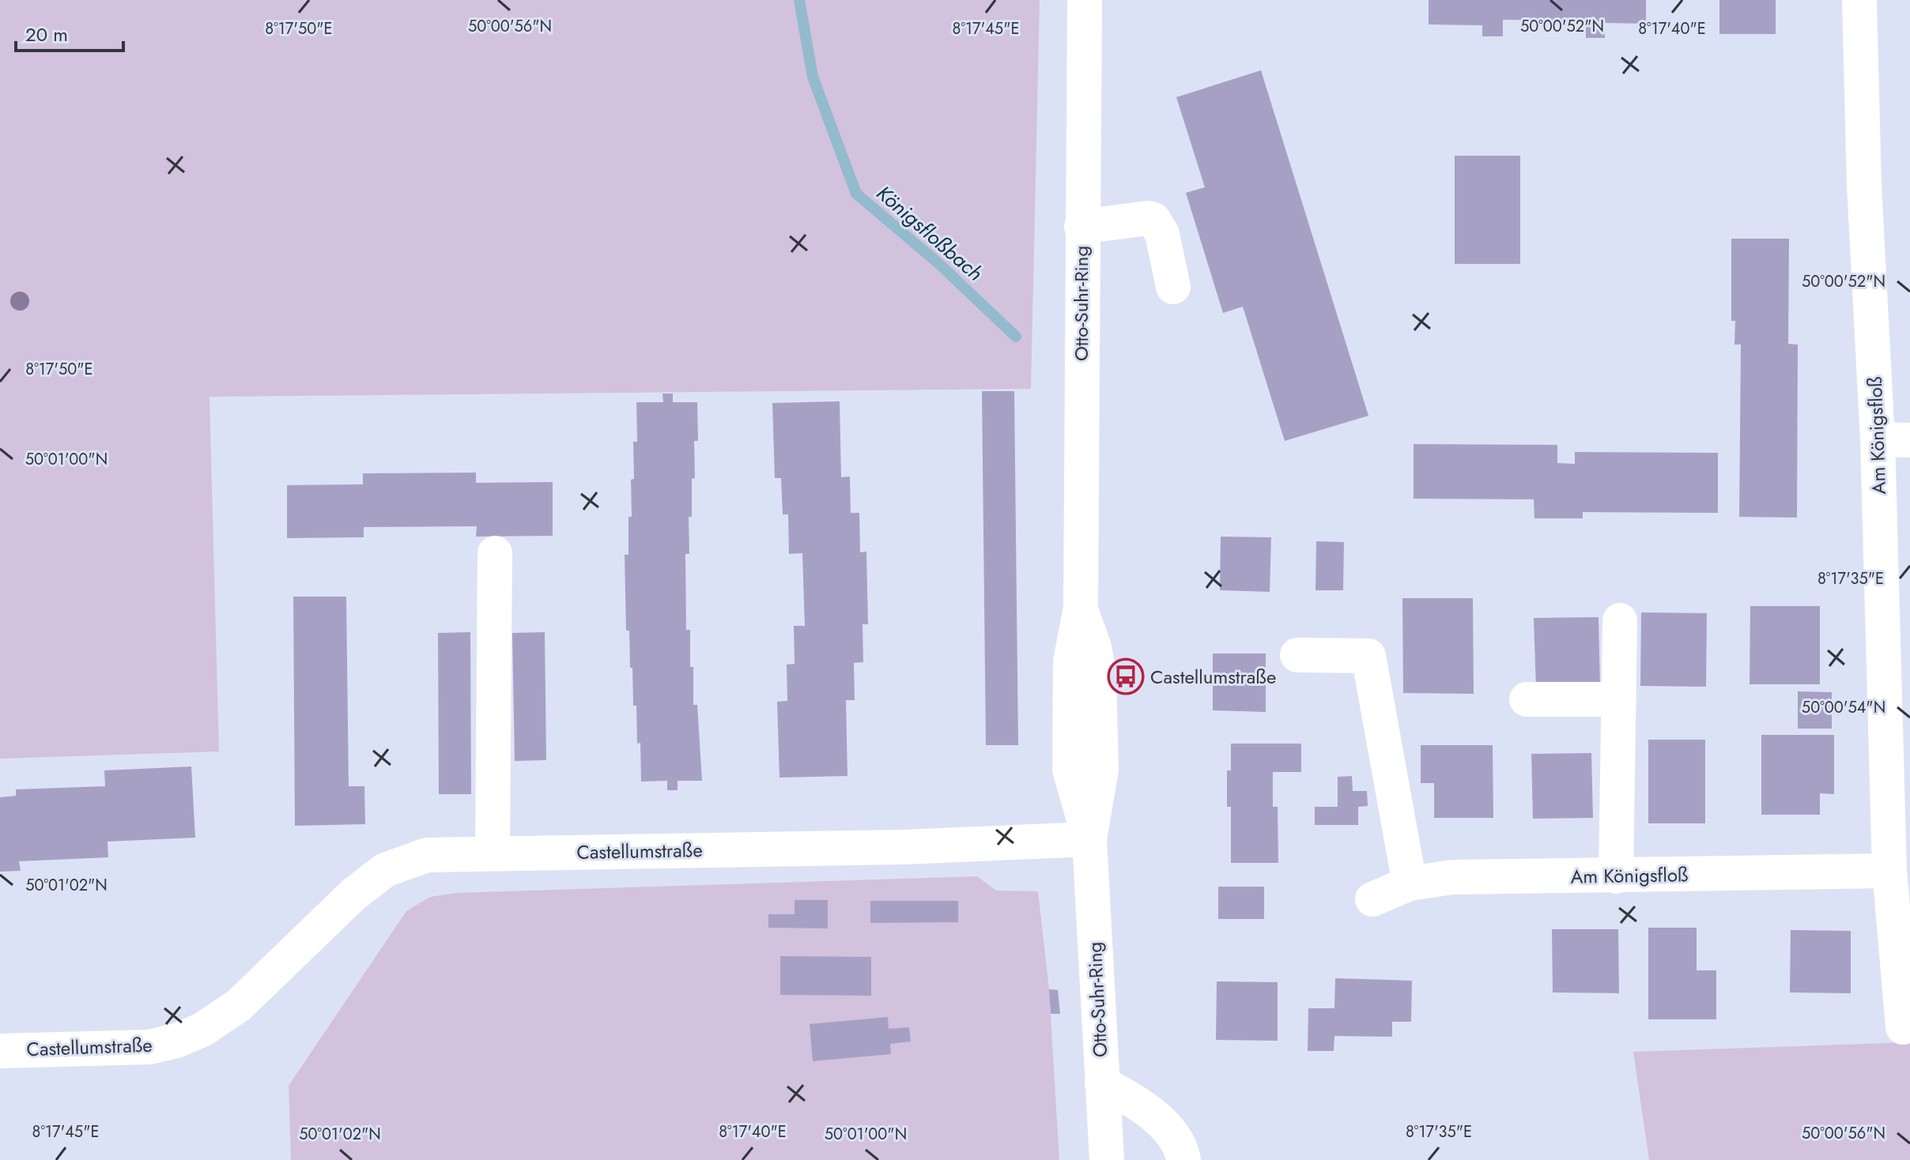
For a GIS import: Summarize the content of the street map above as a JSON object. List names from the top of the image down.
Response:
{
  "streets": {
    "street": ["Otto-Suhr-Ring", "Am Königsfloß", "Castellumstraße"]
  },
  "crossings": [
    ["Otto-Suhr-Ring", "Castellumstraße"]
  ],
  "water": ["Königsfloßbach"],
  "places": {
    "bus stop": ["Castellumstraße"]
  },
  "scale_bar": "20 m",
  "coordinates": [
    "50°00'56\"N",
    "50°00'52\"N",
    "8°17'50\"E",
    "8°17'45\"E",
    "8°17'40\"E",
    "50°01'00\"N",
    "8°17'35\"E",
    "50°00'54\"N",
    "50°01'02\"N"
  ]
}
